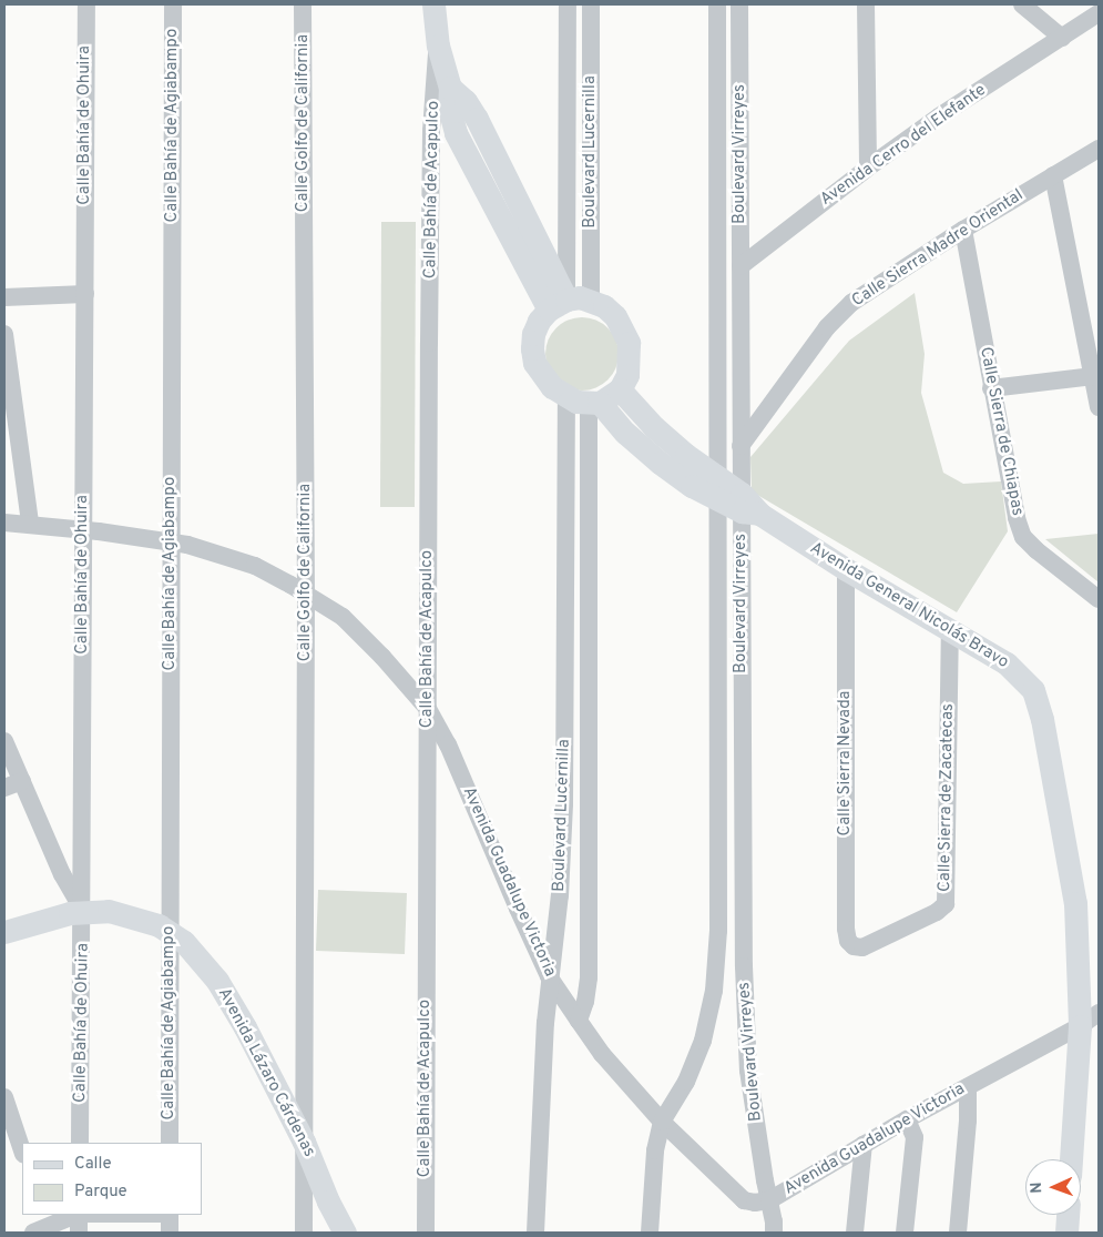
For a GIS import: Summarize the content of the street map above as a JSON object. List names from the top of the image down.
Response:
{
  "streets": {
    "main road": ["Avenida General Nicolás Bravo", "Avenida Lázaro Cárdenas"],
    "street": [
      "Calle Golfo de California",
      "Calle Bahía de Ohuira",
      "Calle Bahía de Agiabampo",
      "Avenida Cerro del Elefante",
      "Boulevard Lucernilla",
      "Boulevard Virreyes",
      "Calle Bahía de Acapulco",
      "Calle Sierra Madre Oriental",
      "Calle Sierra de Chiapas",
      "Calle Sierra Nevada",
      "Calle Sierra de Zacatecas",
      "Avenida Guadalupe Victoria"
    ]
  },
  "crossings": [
    ["Calle Golfo de California", "Avenida Guadalupe Victoria"],
    ["Calle Golfo de California", "Avenida Lázaro Cárdenas"],
    ["Calle Bahía de Ohuira", "Avenida Guadalupe Victoria"],
    ["Calle Bahía de Ohuira", "Avenida Lázaro Cárdenas"],
    ["Calle Bahía de Agiabampo", "Avenida Guadalupe Victoria"],
    ["Calle Bahía de Agiabampo", "Avenida Lázaro Cárdenas"],
    ["Avenida Cerro del Elefante", "Boulevard Virreyes"],
    ["Boulevard Lucernilla", "Avenida General Nicolás Bravo"],
    ["Boulevard Lucernilla", "Avenida Guadalupe Victoria"],
    ["Boulevard Virreyes", "Calle Sierra Madre Oriental"],
    ["Boulevard Virreyes", "Avenida General Nicolás Bravo"],
    ["Boulevard Virreyes", "Avenida Guadalupe Victoria"],
    ["Calle Bahía de Acapulco", "Avenida Guadalupe Victoria"],
    ["Calle Sierra Madre Oriental", "Calle Sierra de Chiapas"],
    ["Calle Sierra Madre Oriental", "Avenida General Nicolás Bravo"],
    ["Avenida General Nicolás Bravo", "Calle Sierra Nevada"],
    ["Avenida General Nicolás Bravo", "Calle Sierra de Zacatecas"],
    ["Avenida General Nicolás Bravo", "Avenida Guadalupe Victoria"],
    ["Calle Sierra Nevada", "Calle Sierra de Zacatecas"]
  ],
  "legend": ["Calle", "Parque"],
  "north": "left"
}
